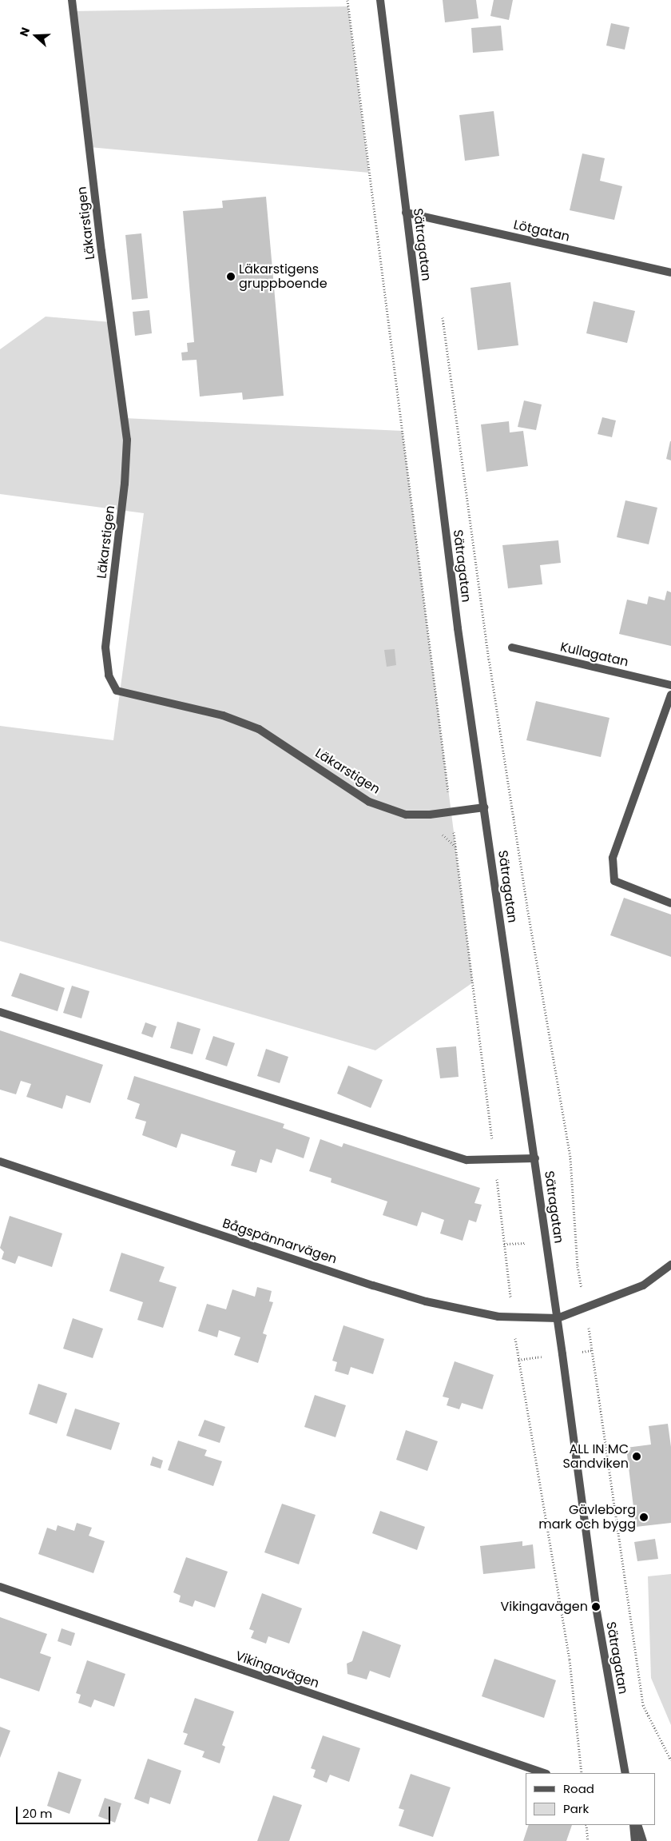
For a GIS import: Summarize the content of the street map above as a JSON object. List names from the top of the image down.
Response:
{
  "streets": {
    "street": [
      "Läkarstigen",
      "Lötgatan",
      "Sätragatan",
      "Kullagatan",
      "Bågspännarvägen",
      "Vikingavägen"
    ]
  },
  "crossings": [
    ["Läkarstigen", "Sätragatan"],
    ["Lötgatan", "Sätragatan"],
    ["Sätragatan", "Bågspännarvägen"]
  ],
  "places": [
    "Läkarstigens gruppboende",
    "ALL IN MC Sandviken",
    "Gävleborg mark och bygg",
    "Vikingavägen"
  ],
  "legend": ["Road", "Park"],
  "scale_bar": "20 m",
  "north": "left"
}
